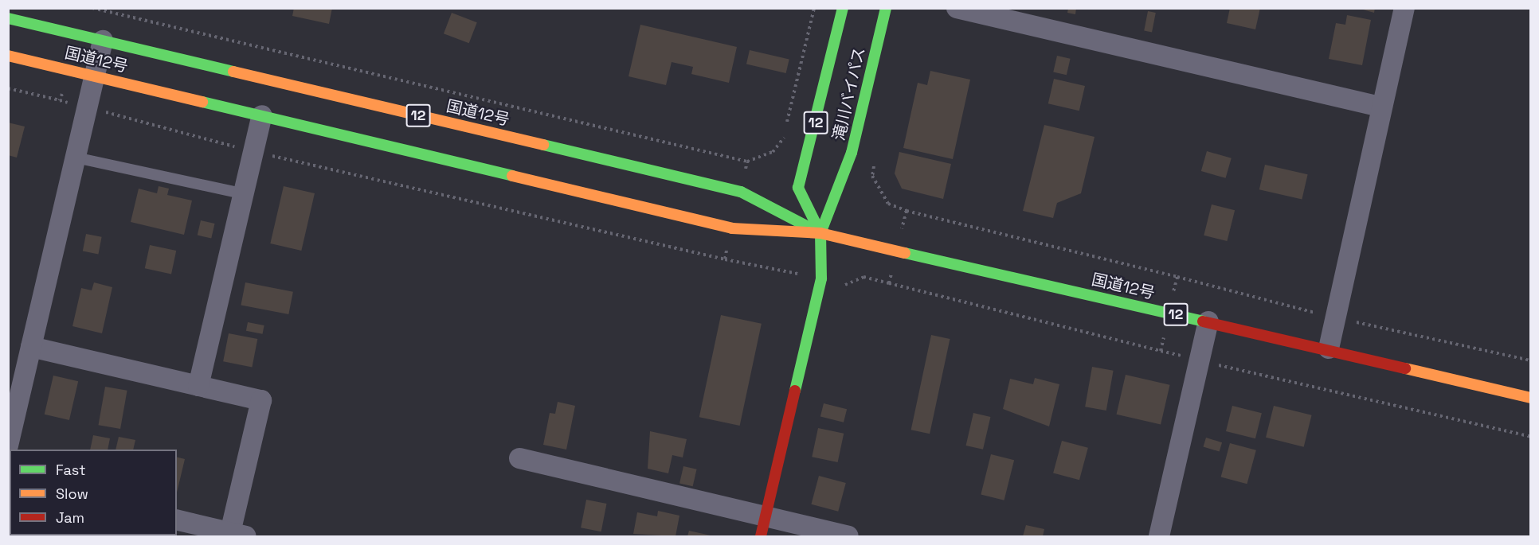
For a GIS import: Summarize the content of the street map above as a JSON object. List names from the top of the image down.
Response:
{
  "streets": {
    "main road": ["国道12号", "滝川バイパス", "12"]
  },
  "crossings": [
    ["国道12号", "滝川バイパス"]
  ],
  "legend": ["Fast", "Slow", "Jam"]
}
